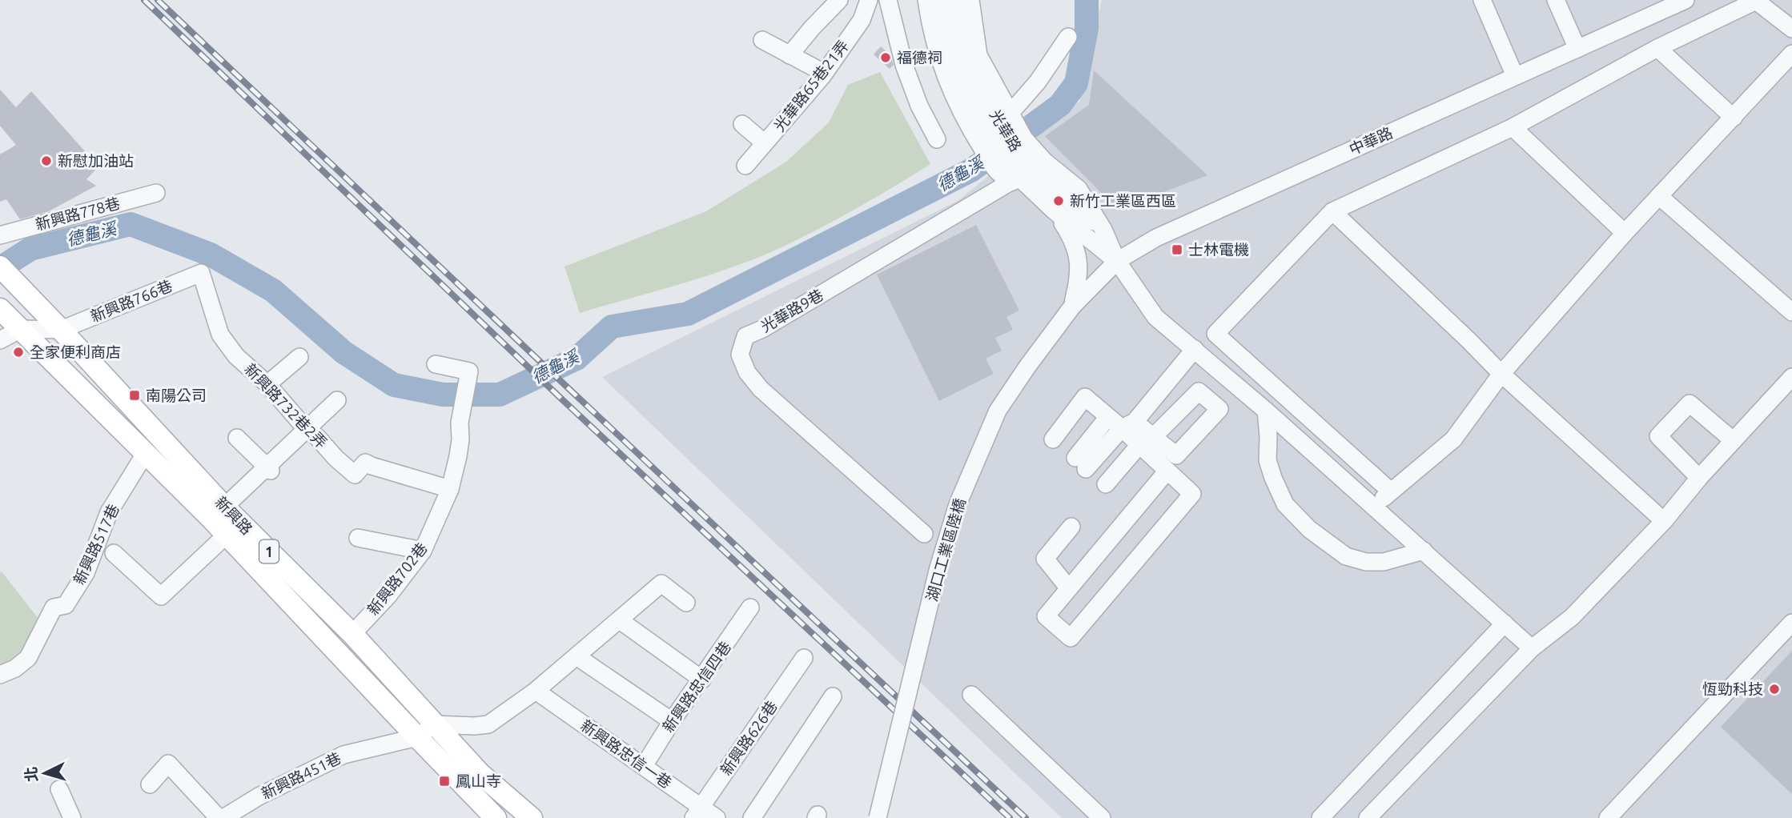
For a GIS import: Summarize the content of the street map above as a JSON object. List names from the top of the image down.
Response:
{
  "streets": {
    "main road": ["新興路", "1"],
    "street": [
      "光華路65巷21弄",
      "光華路",
      "中華路",
      "新興路778巷",
      "新興路766巷",
      "光華路9巷",
      "新興路732巷2弄",
      "新興路517巷",
      "湖口工業區陸橋",
      "新興路702巷",
      "新興路忠信四巷",
      "新興路626巷",
      "新興路忠信一巷",
      "新興路451巷"
    ]
  },
  "crossings": [
    ["光華路", "中華路"],
    ["光華路", "光華路9巷"],
    ["中華路", "湖口工業區陸橋"],
    ["新興路766巷", "新興路732巷2弄"],
    ["新興路766巷", "新興路"],
    ["新興路732巷2弄", "新興路702巷"],
    ["新興路", "新興路517巷"],
    ["新興路", "新興路702巷"],
    ["新興路", "新興路451巷"],
    ["新興路忠信四巷", "新興路忠信一巷"],
    ["新興路626巷", "新興路忠信一巷"],
    ["新興路忠信一巷", "新興路451巷"]
  ],
  "water": ["德龜溪"],
  "places": {
    "other": [
      "福德祠",
      "新慰加油站",
      "新竹工業區西區",
      "全家便利商店",
      "恆勁科技"
    ],
    "transit": ["士林電機", "南陽公司", "鳳山寺"]
  },
  "north": "left"
}
